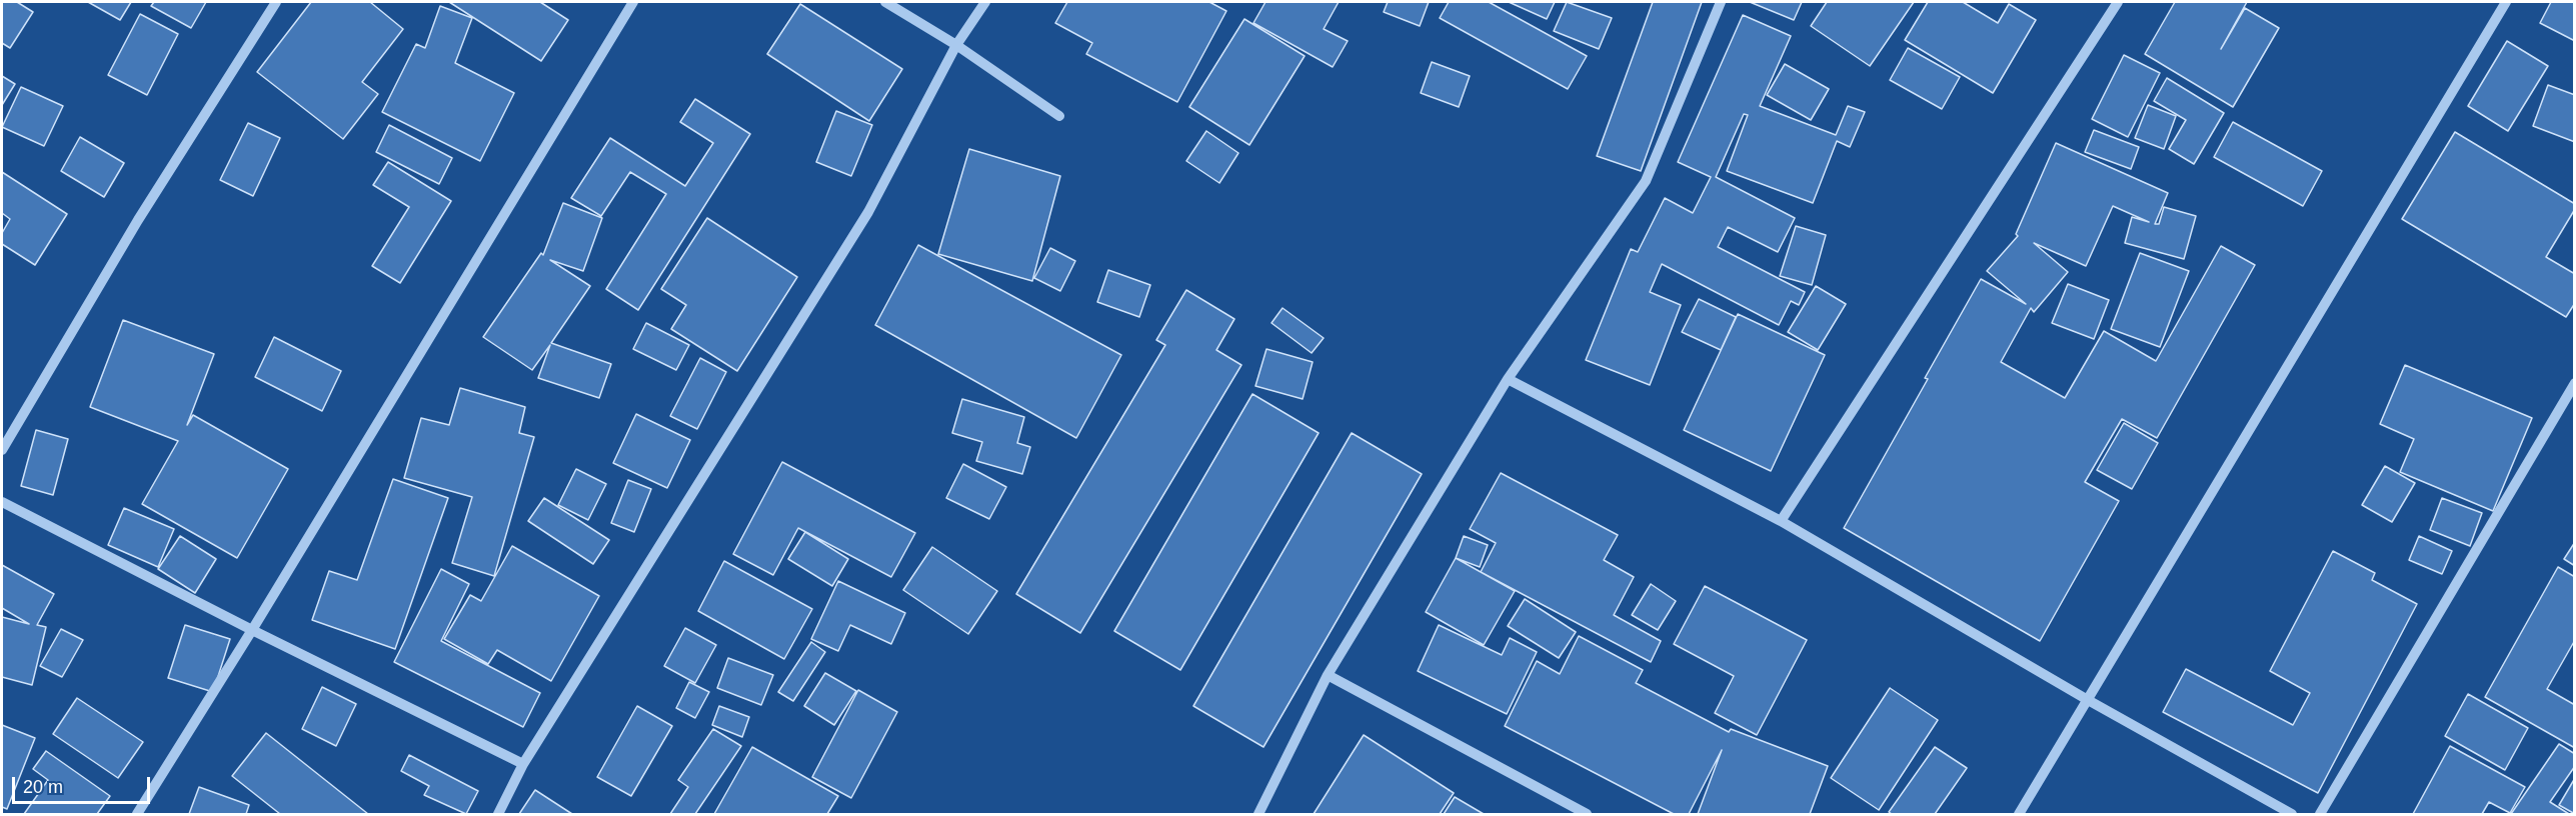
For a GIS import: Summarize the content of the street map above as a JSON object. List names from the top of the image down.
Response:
{
  "scale_bar": "20 m"
}
